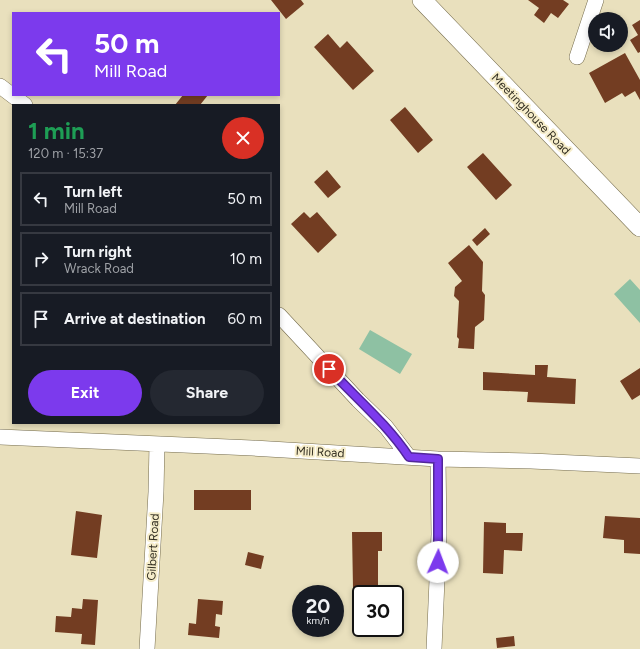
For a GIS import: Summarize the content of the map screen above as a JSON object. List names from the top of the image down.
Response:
{
  "streets": {
    "street": ["Meetinghouse Road", "Mill Road", "Gilbert Road"]
  },
  "crossings": [
    ["Mill Road", "Gilbert Road"]
  ],
  "page": {
    "turn": ["50 m", "Mill Road"],
    "heading": ["1 min", "120 m · 15:37"],
    "list": [
      {
        "name": "Turn left",
        "note": "Mill Road",
        "value": "50 m"
      },
      {
        "name": "Turn right",
        "note": "Wrack Road",
        "value": "10 m"
      },
      {
        "name": "Arrive at destination",
        "value": "60 m"
      }
    ],
    "buttons": ["Exit", "Share"],
    "speed": "20 km/h",
    "limit": "30"
  }
}
